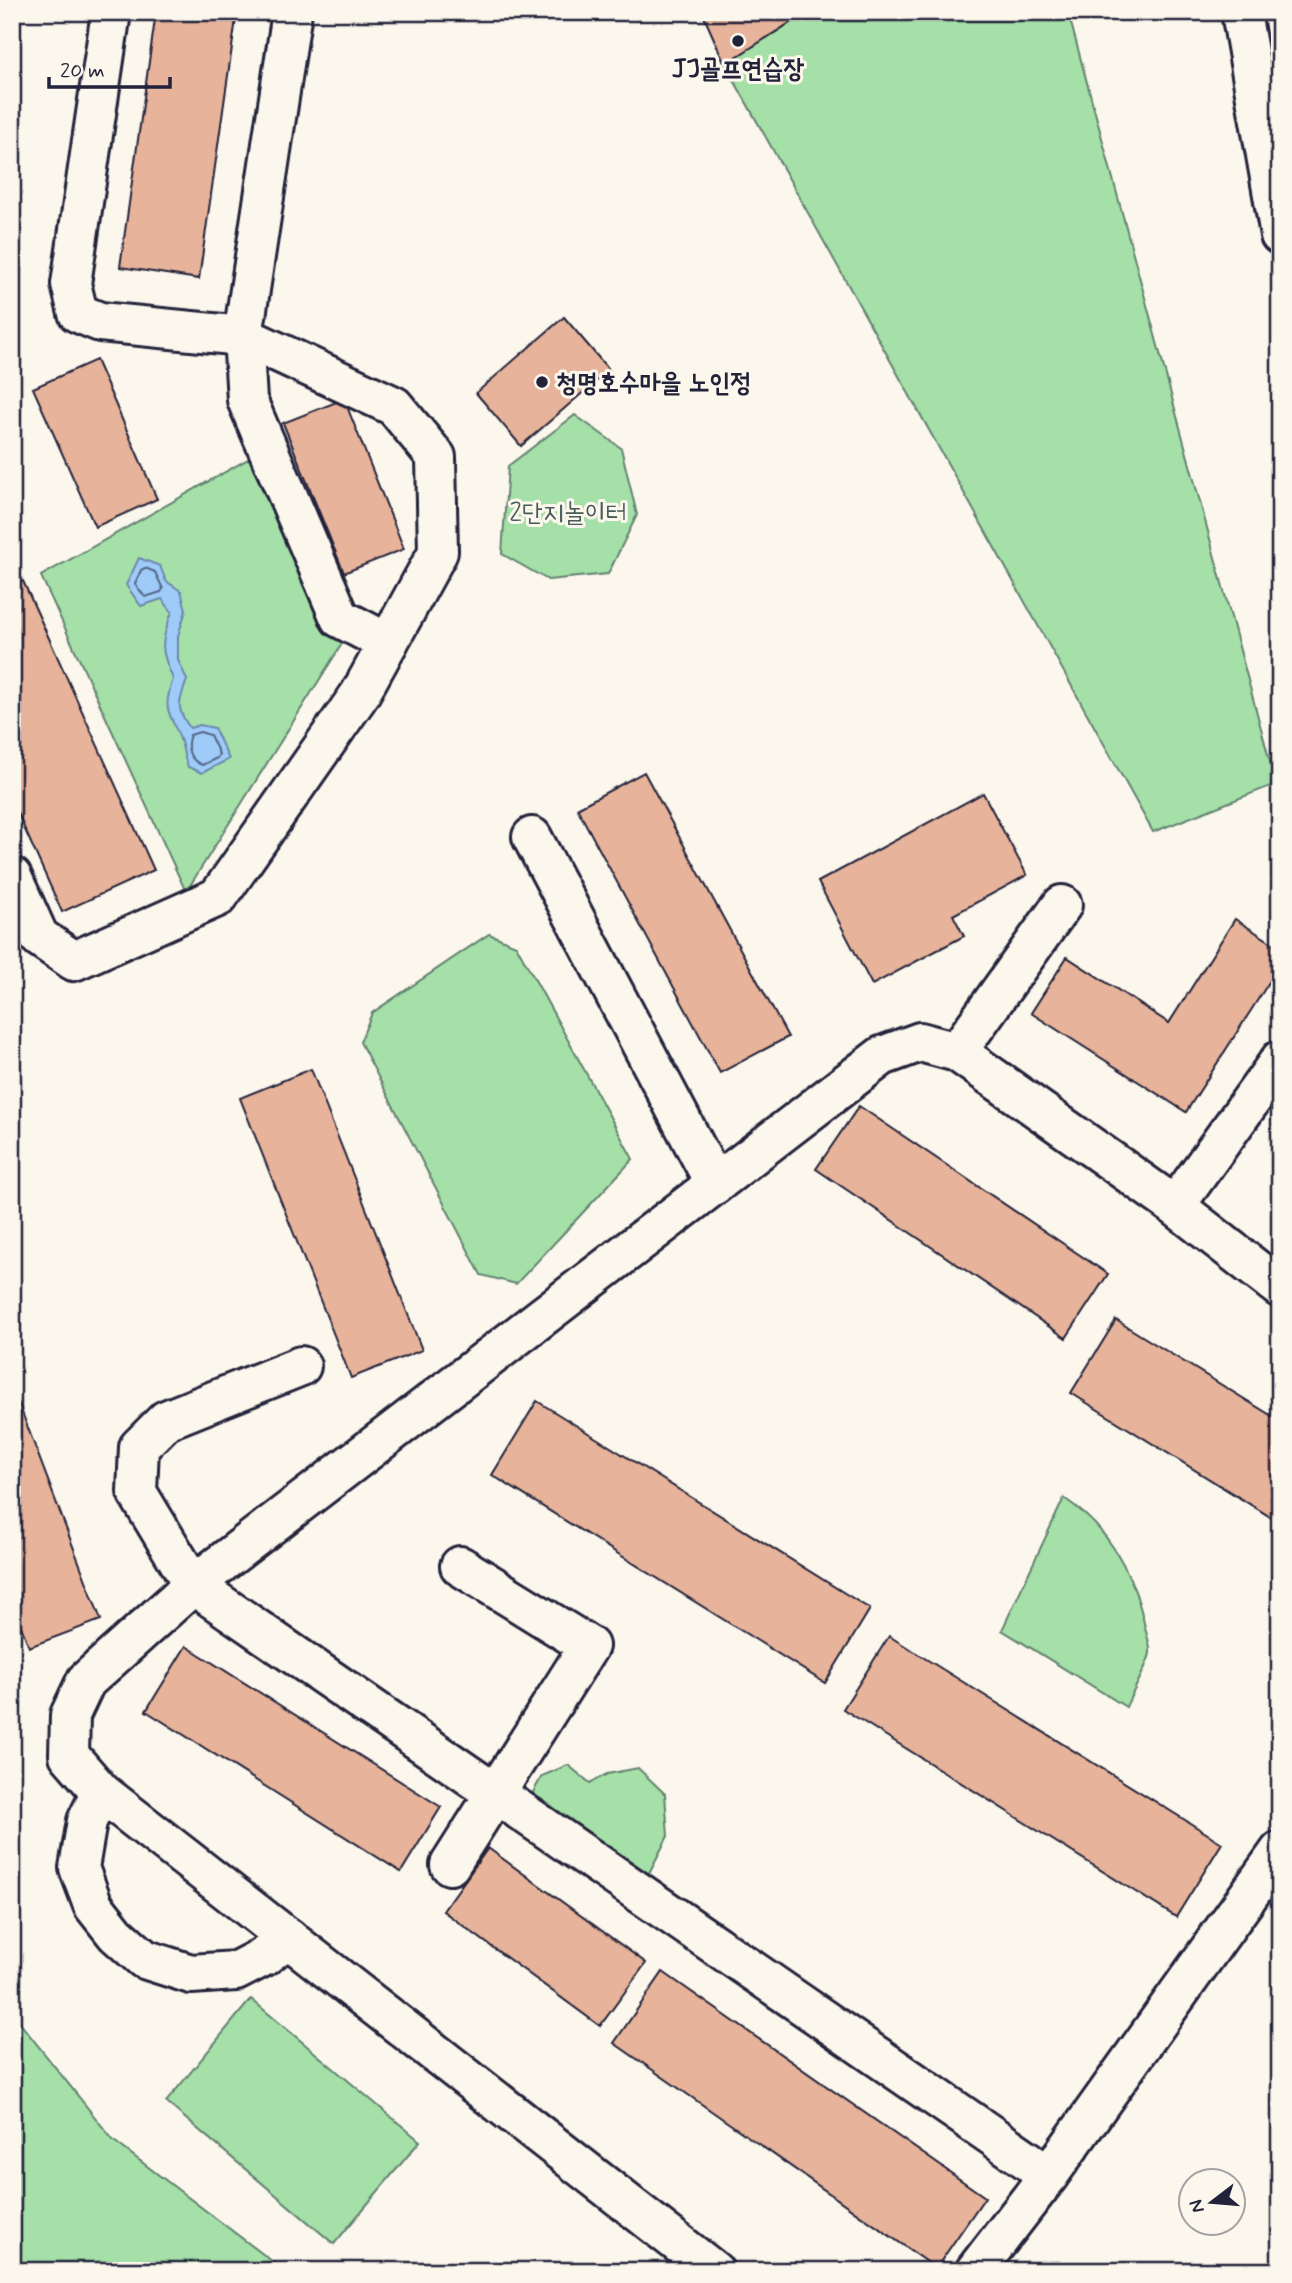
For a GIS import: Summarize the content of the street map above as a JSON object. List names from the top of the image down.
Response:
{
  "parks": ["2단지놀이터"],
  "places": ["JJ골프연습장", "청명호수마을 노인정"],
  "scale_bar": "20 m",
  "north": "left"
}
